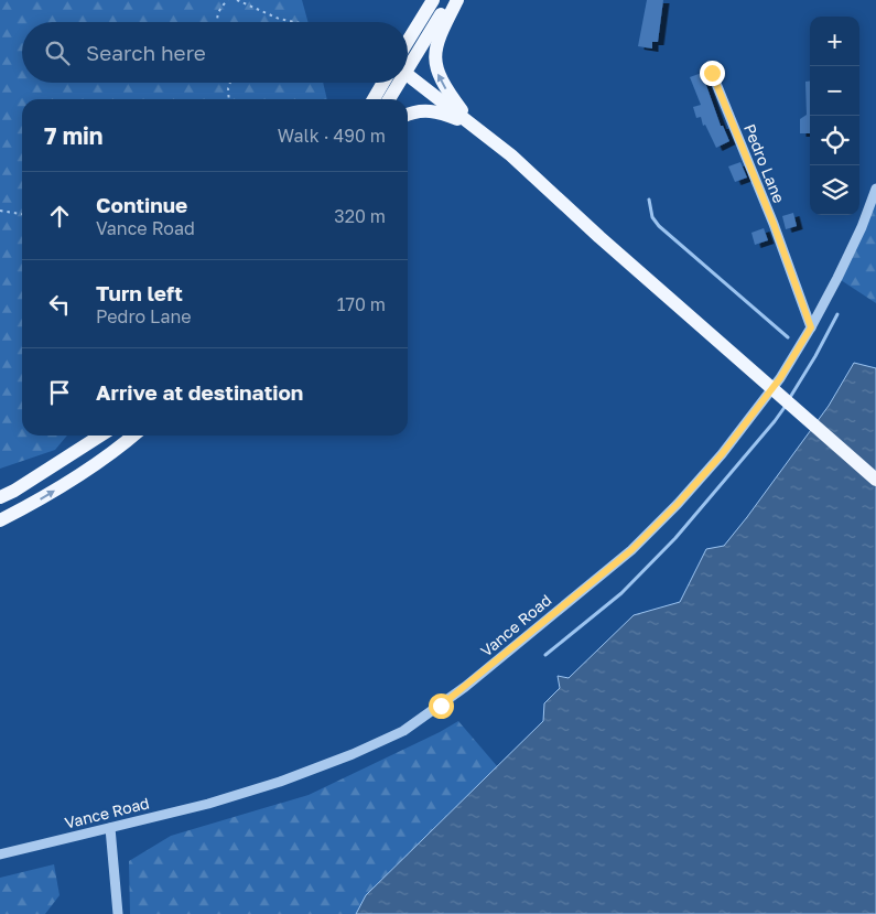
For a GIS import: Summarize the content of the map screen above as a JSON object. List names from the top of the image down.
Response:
{
  "streets": {
    "street": ["Pedro Lane", "Vance Road"]
  },
  "crossings": [
    ["Pedro Lane", "Vance Road"]
  ],
  "page": {
    "map_buttons": ["+", "−"],
    "search": "Search here",
    "heading": ["7 min", "Walk · 490 m"],
    "list": [
      ["Continue", "Vance Road", "320 m"],
      ["Turn left", "Pedro Lane", "170 m"],
      "Arrive at destination"
    ]
  }
}
